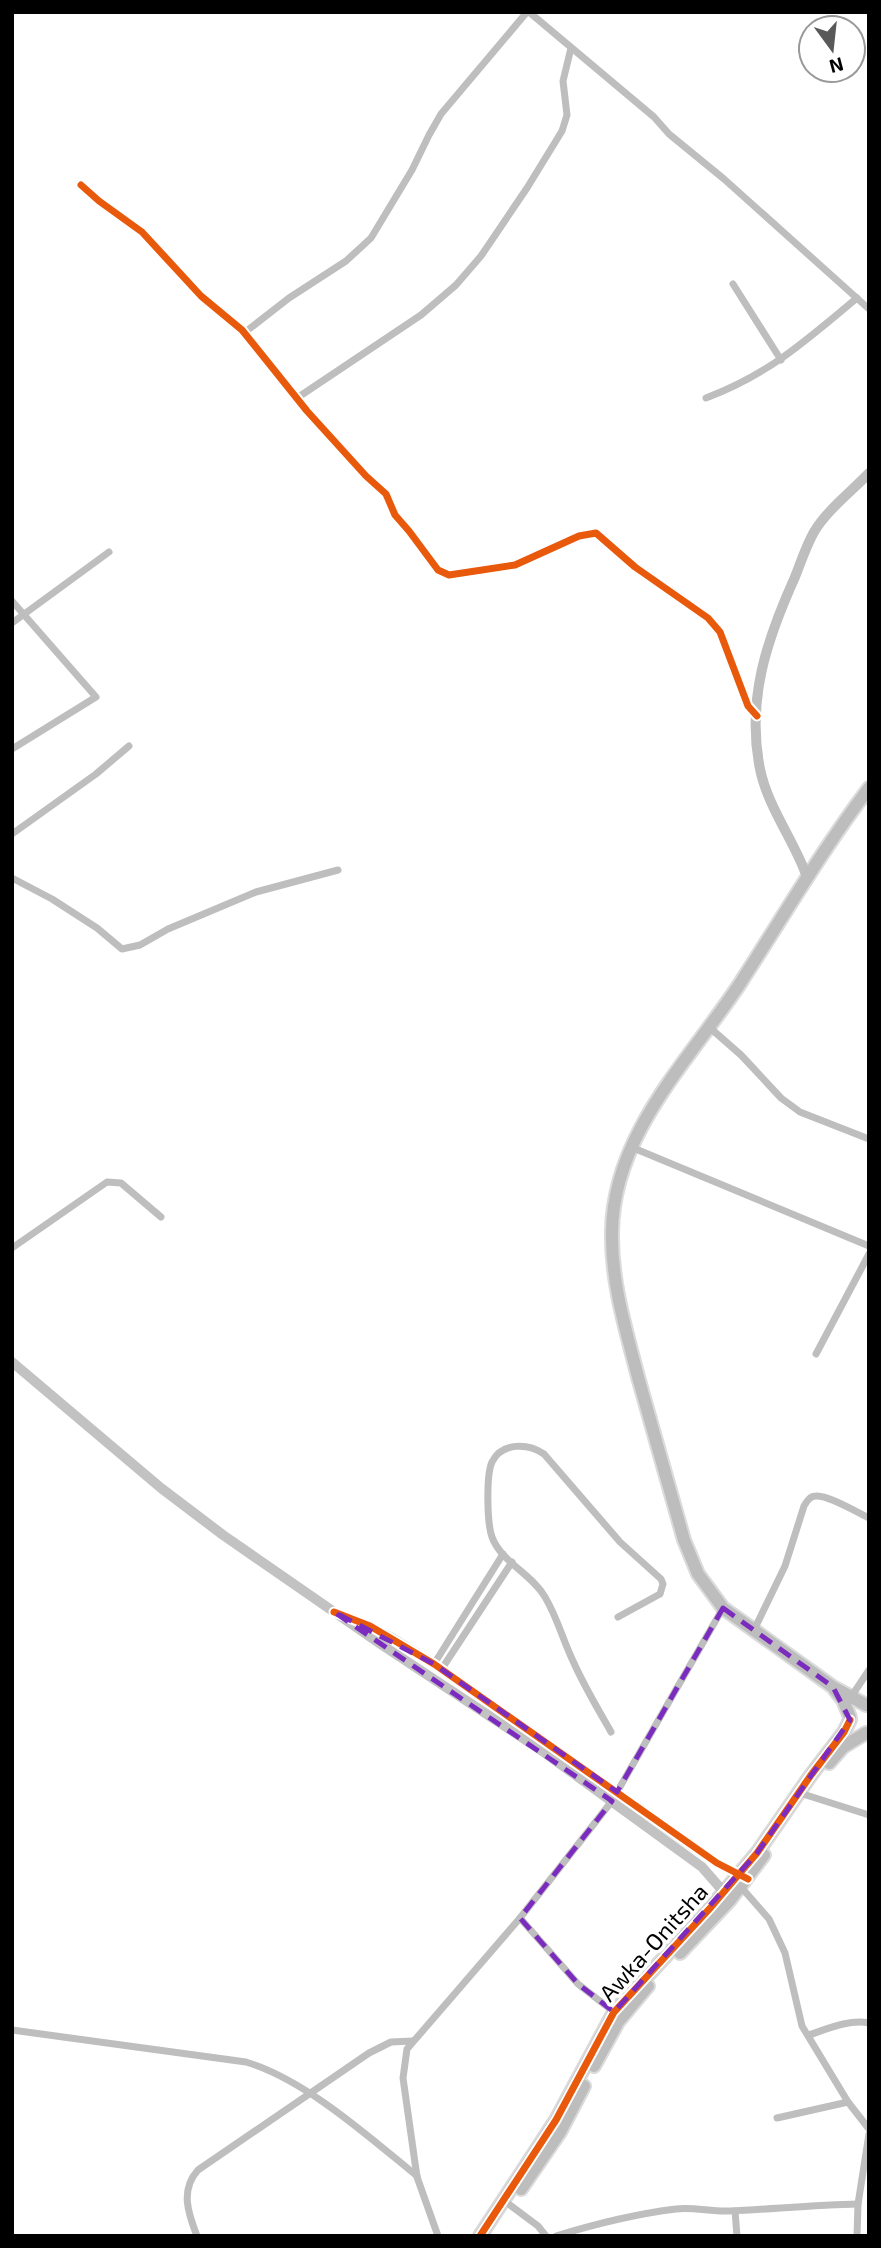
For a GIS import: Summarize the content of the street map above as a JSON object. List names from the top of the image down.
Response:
{
  "streets": {
    "main road": ["Awka-Onitsha"]
  },
  "north": "bottom"
}
